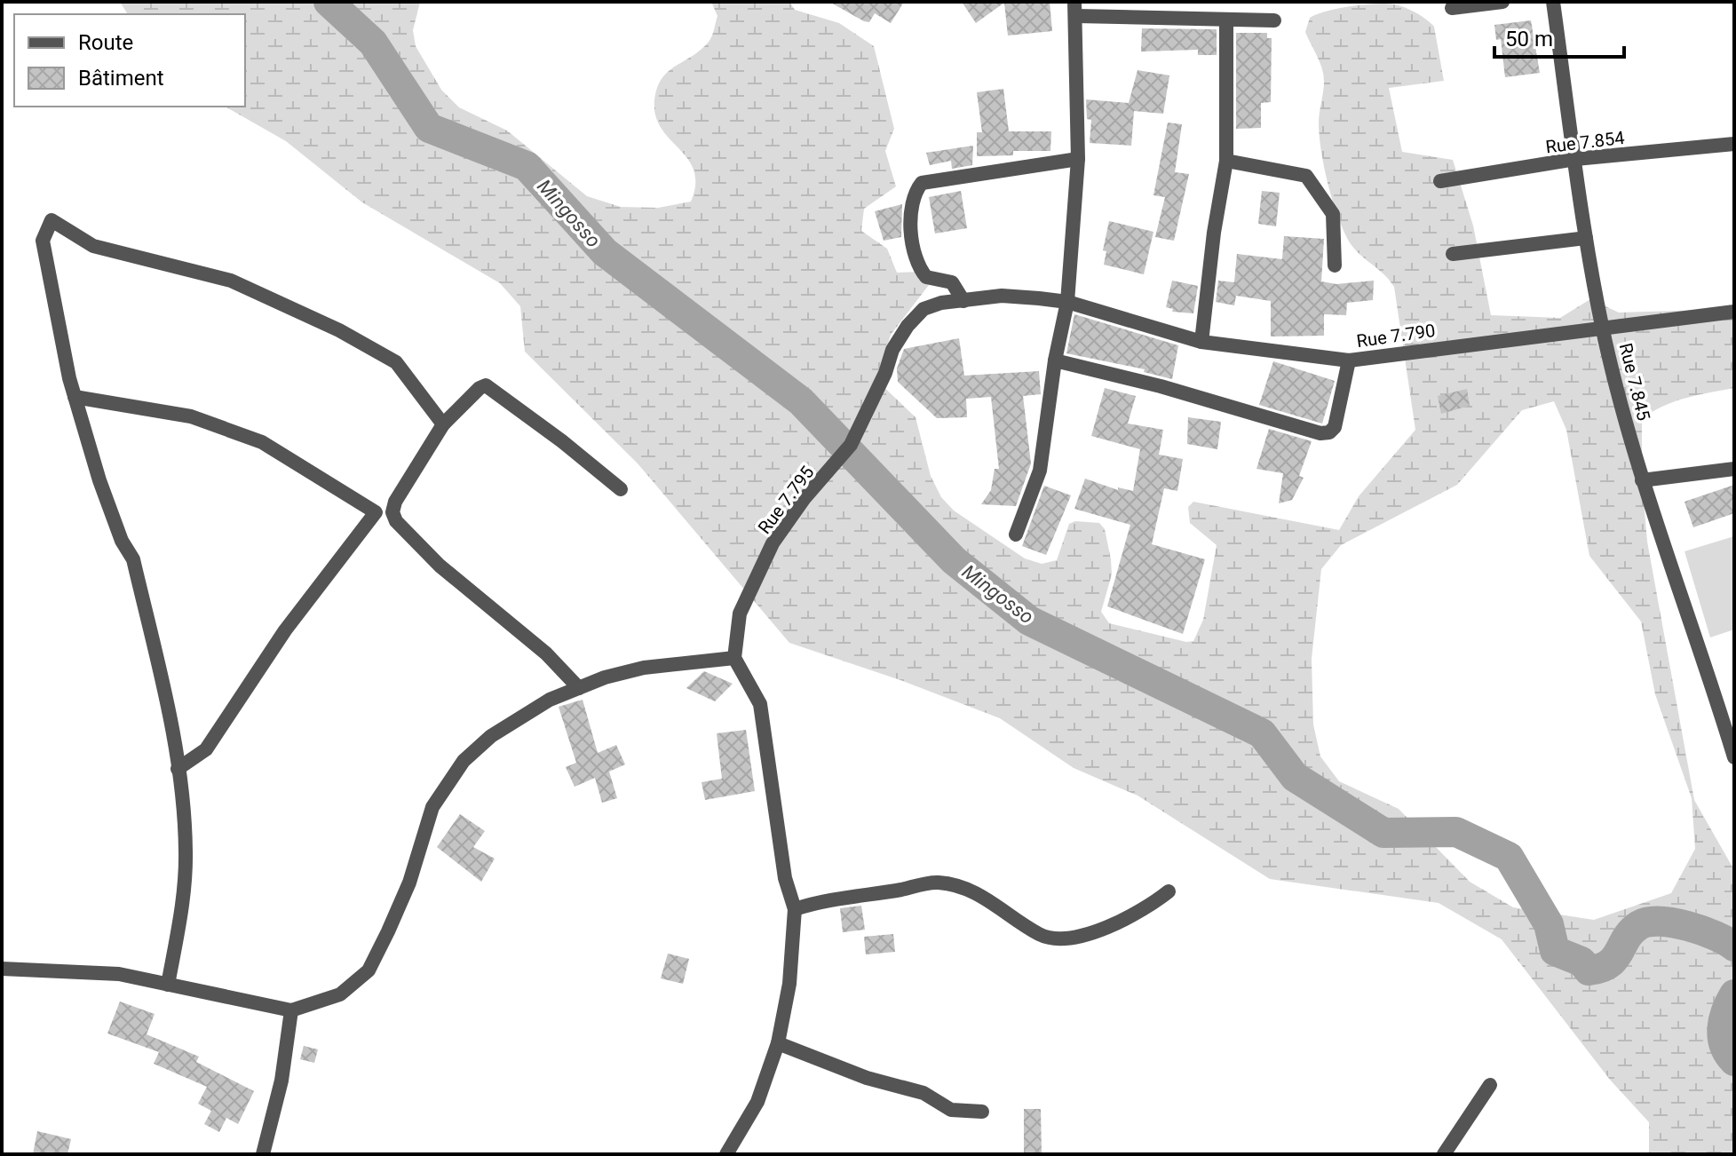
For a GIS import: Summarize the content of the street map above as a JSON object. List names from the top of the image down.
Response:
{
  "streets": {
    "street": [
      "Rue 7.854",
      "Rue 7.790",
      "Rue 7.845",
      "Rue 7.795"
    ]
  },
  "crossings": [
    ["Rue 7.854", "Rue 7.845"],
    ["Rue 7.790", "Rue 7.845"],
    ["Rue 7.790", "Rue 7.795"]
  ],
  "water": ["Mingosso"],
  "legend": ["Route", "Bâtiment"],
  "scale_bar": "50 m"
}
